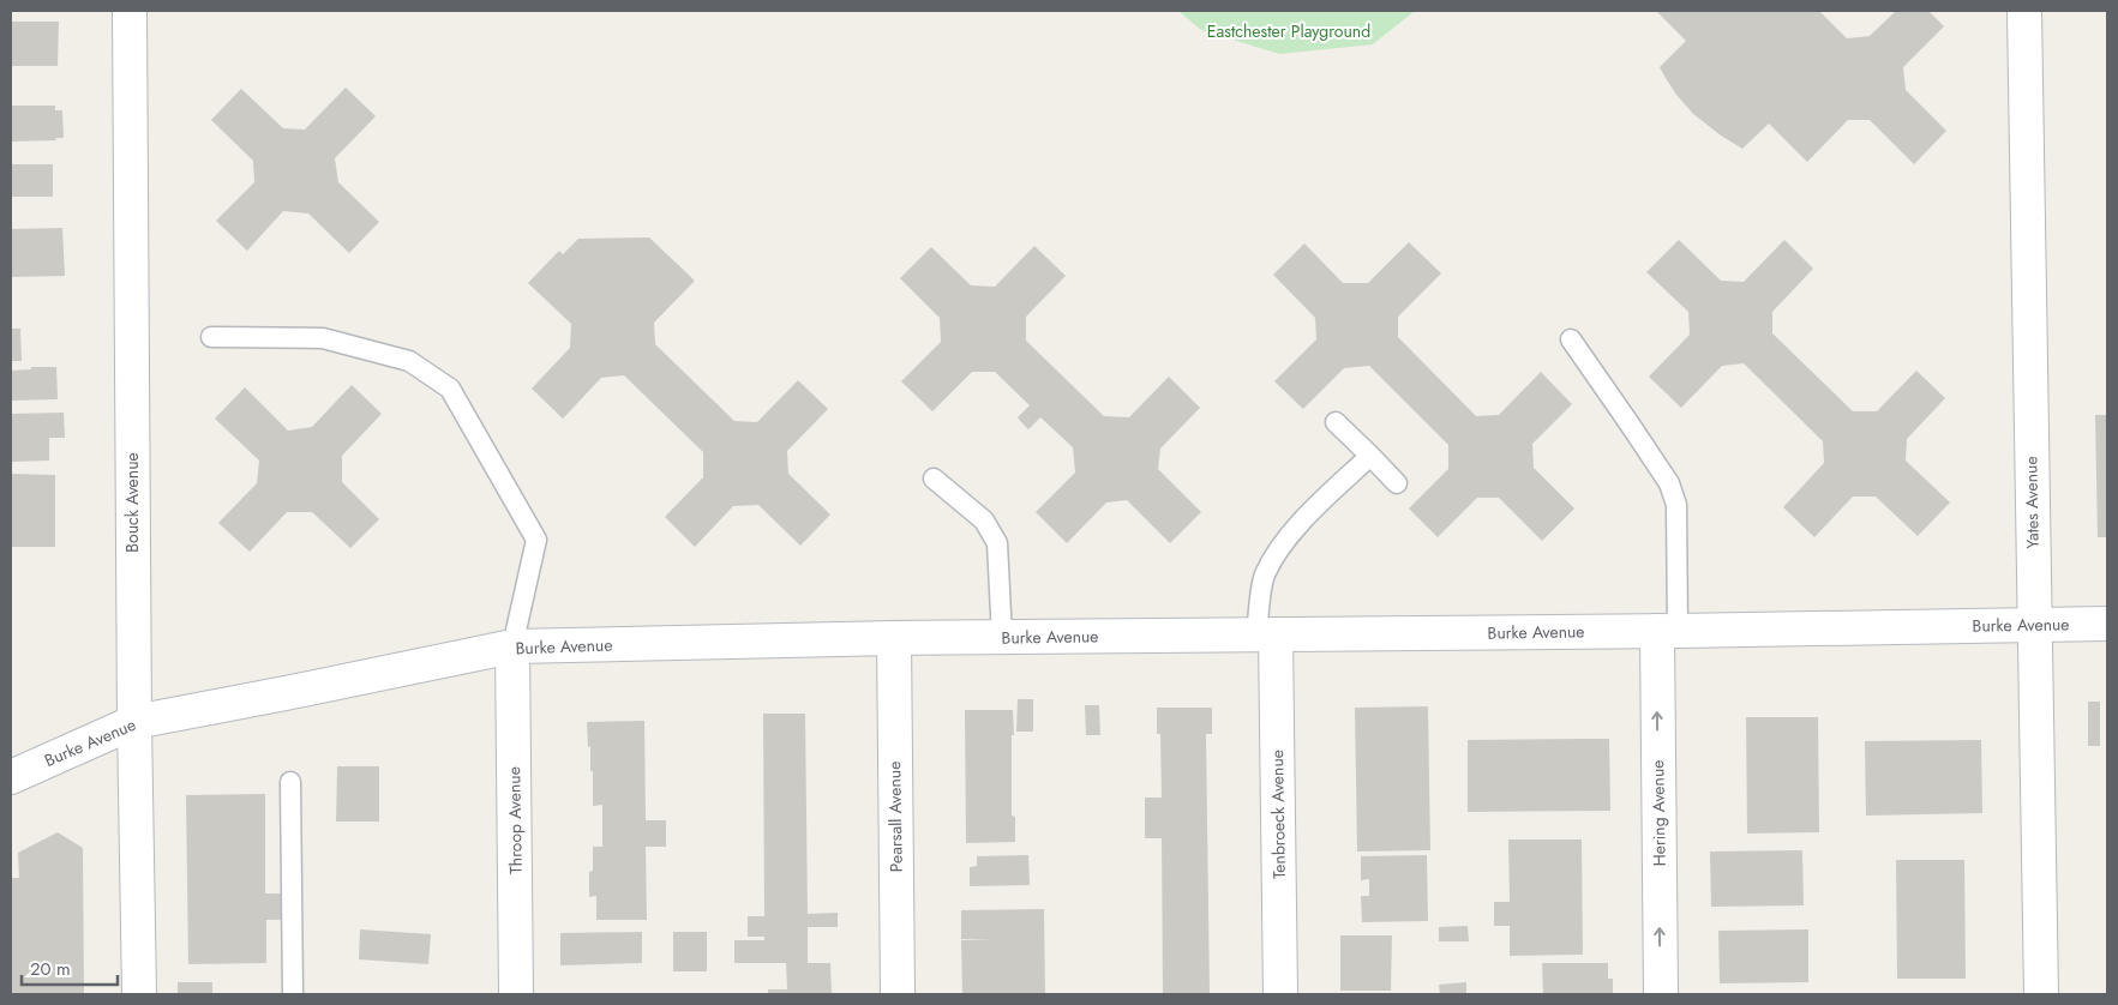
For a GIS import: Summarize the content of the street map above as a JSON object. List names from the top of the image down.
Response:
{
  "streets": {
    "street": [
      "Bouck Avenue",
      "Yates Avenue",
      "Burke Avenue",
      "Hering Avenue",
      "Tenbroeck Avenue",
      "Pearsall Avenue",
      "Throop Avenue"
    ]
  },
  "crossings": [
    ["Bouck Avenue", "Burke Avenue"],
    ["Yates Avenue", "Burke Avenue"],
    ["Burke Avenue", "Hering Avenue"],
    ["Burke Avenue", "Tenbroeck Avenue"],
    ["Burke Avenue", "Pearsall Avenue"],
    ["Burke Avenue", "Throop Avenue"]
  ],
  "one_way": ["Hering Avenue"],
  "parks": ["Eastchester Playground"],
  "scale_bar": "20 m"
}
